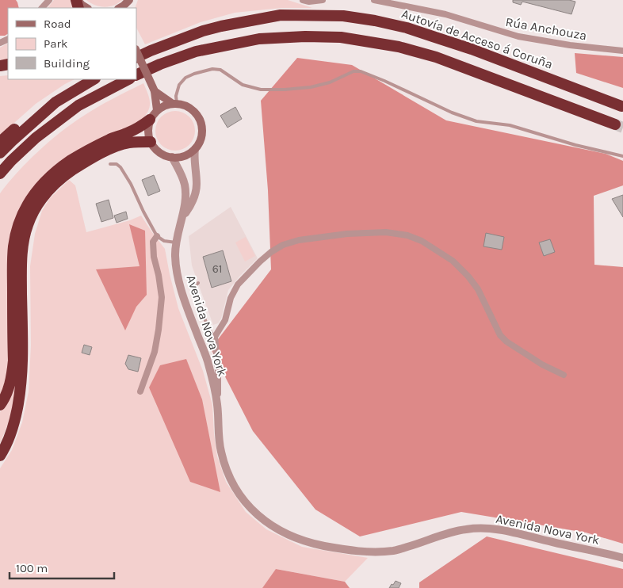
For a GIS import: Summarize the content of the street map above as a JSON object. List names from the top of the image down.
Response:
{
  "streets": {
    "highway": ["Autovía de Acceso á Coruña"],
    "street": ["Rúa Anchouza", "Avenida Nova York"]
  },
  "house_numbers": ["61"],
  "legend": ["Road", "Park", "Building"],
  "scale_bar": "100 m"
}
